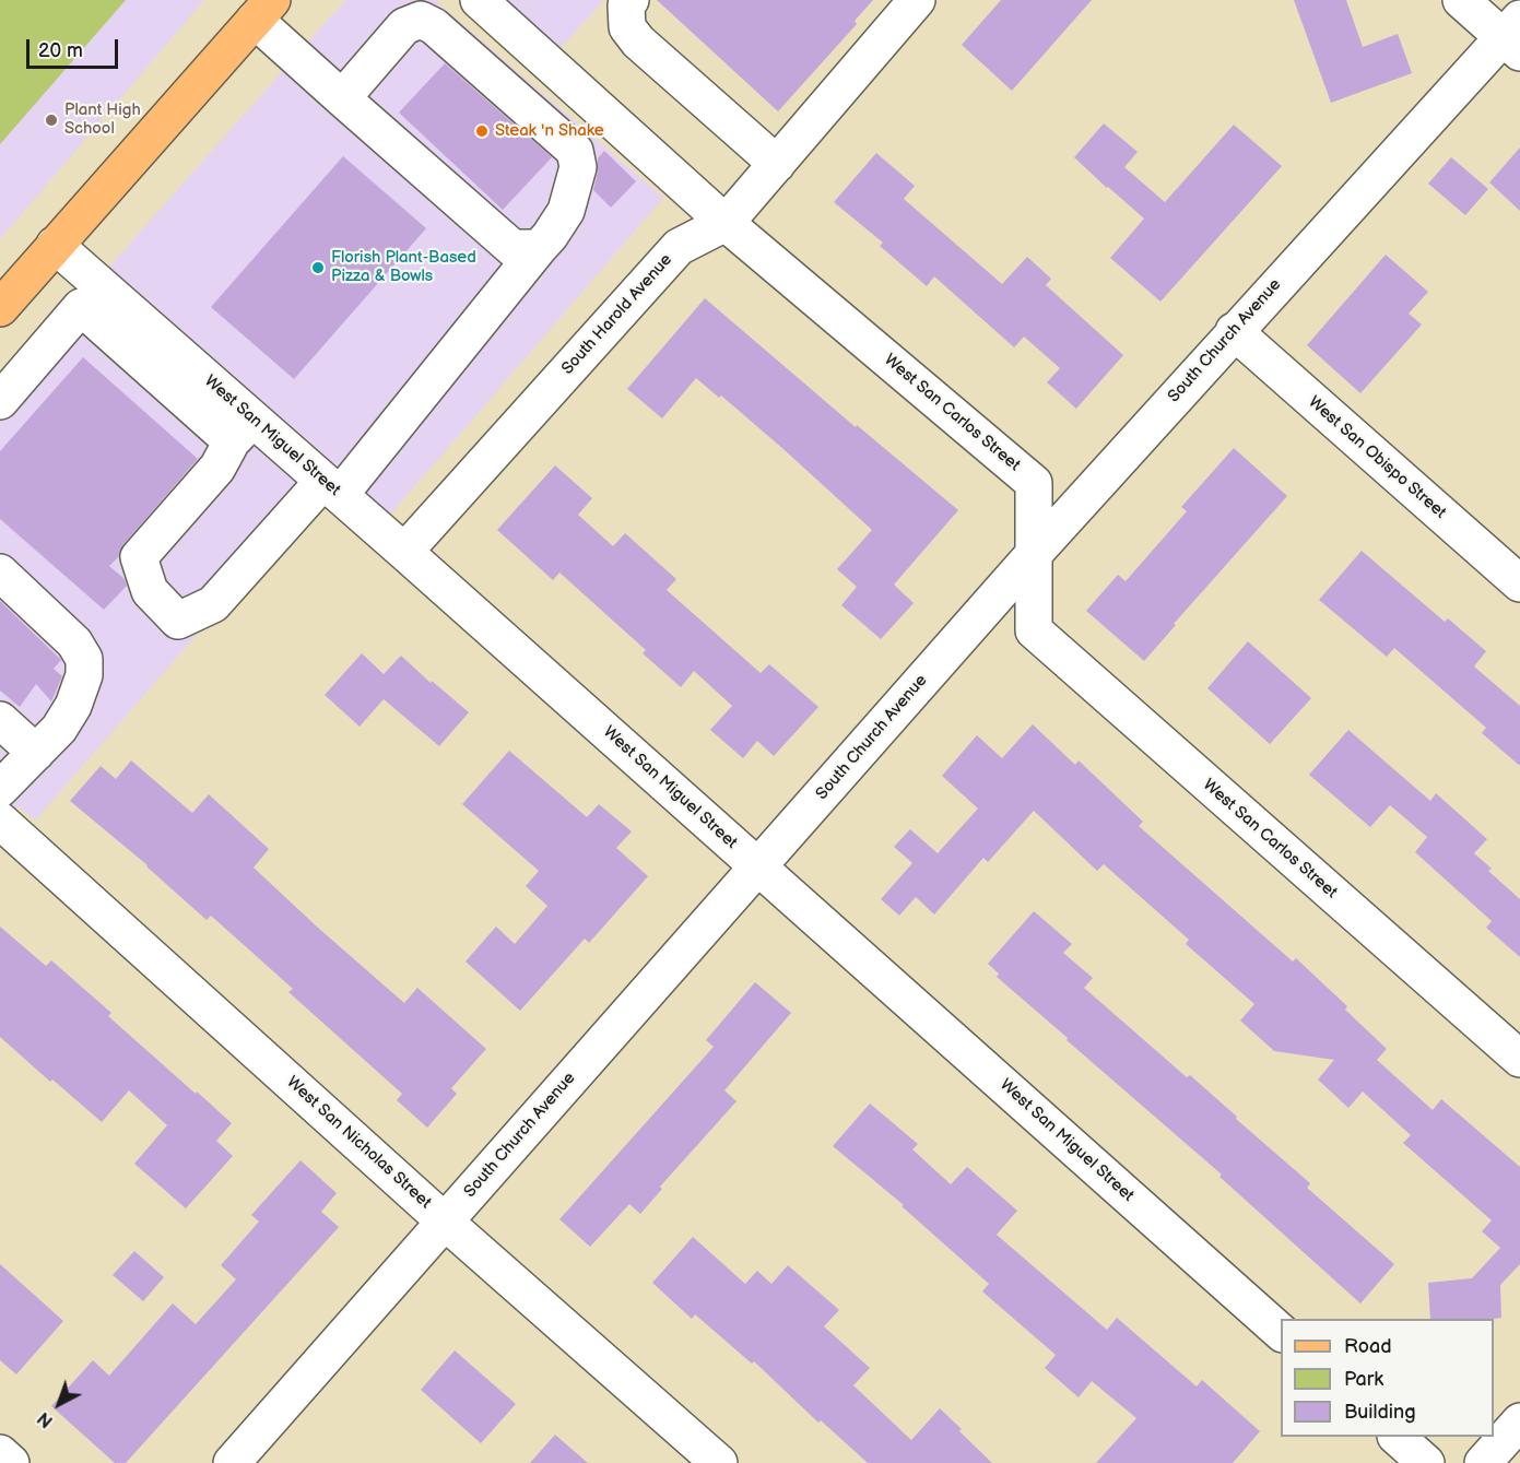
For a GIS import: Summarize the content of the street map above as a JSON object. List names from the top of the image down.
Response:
{
  "streets": {
    "street": [
      "South Harold Avenue",
      "South Church Avenue",
      "West San Carlos Street",
      "West San Miguel Street",
      "West San Obispo Street",
      "West San Nicholas Street"
    ]
  },
  "crossings": [
    ["South Harold Avenue", "West San Carlos Street"],
    ["South Harold Avenue", "West San Miguel Street"],
    ["South Church Avenue", "West San Carlos Street"],
    ["South Church Avenue", "West San Miguel Street"],
    ["South Church Avenue", "West San Obispo Street"],
    ["South Church Avenue", "West San Nicholas Street"]
  ],
  "places": ["Plant High School", "Steak 'n Shake", "Florish Plant-Based Pizza & Bowls"],
  "legend": ["Road", "Park", "Building"],
  "scale_bar": "20 m",
  "north": "bottom left"
}
